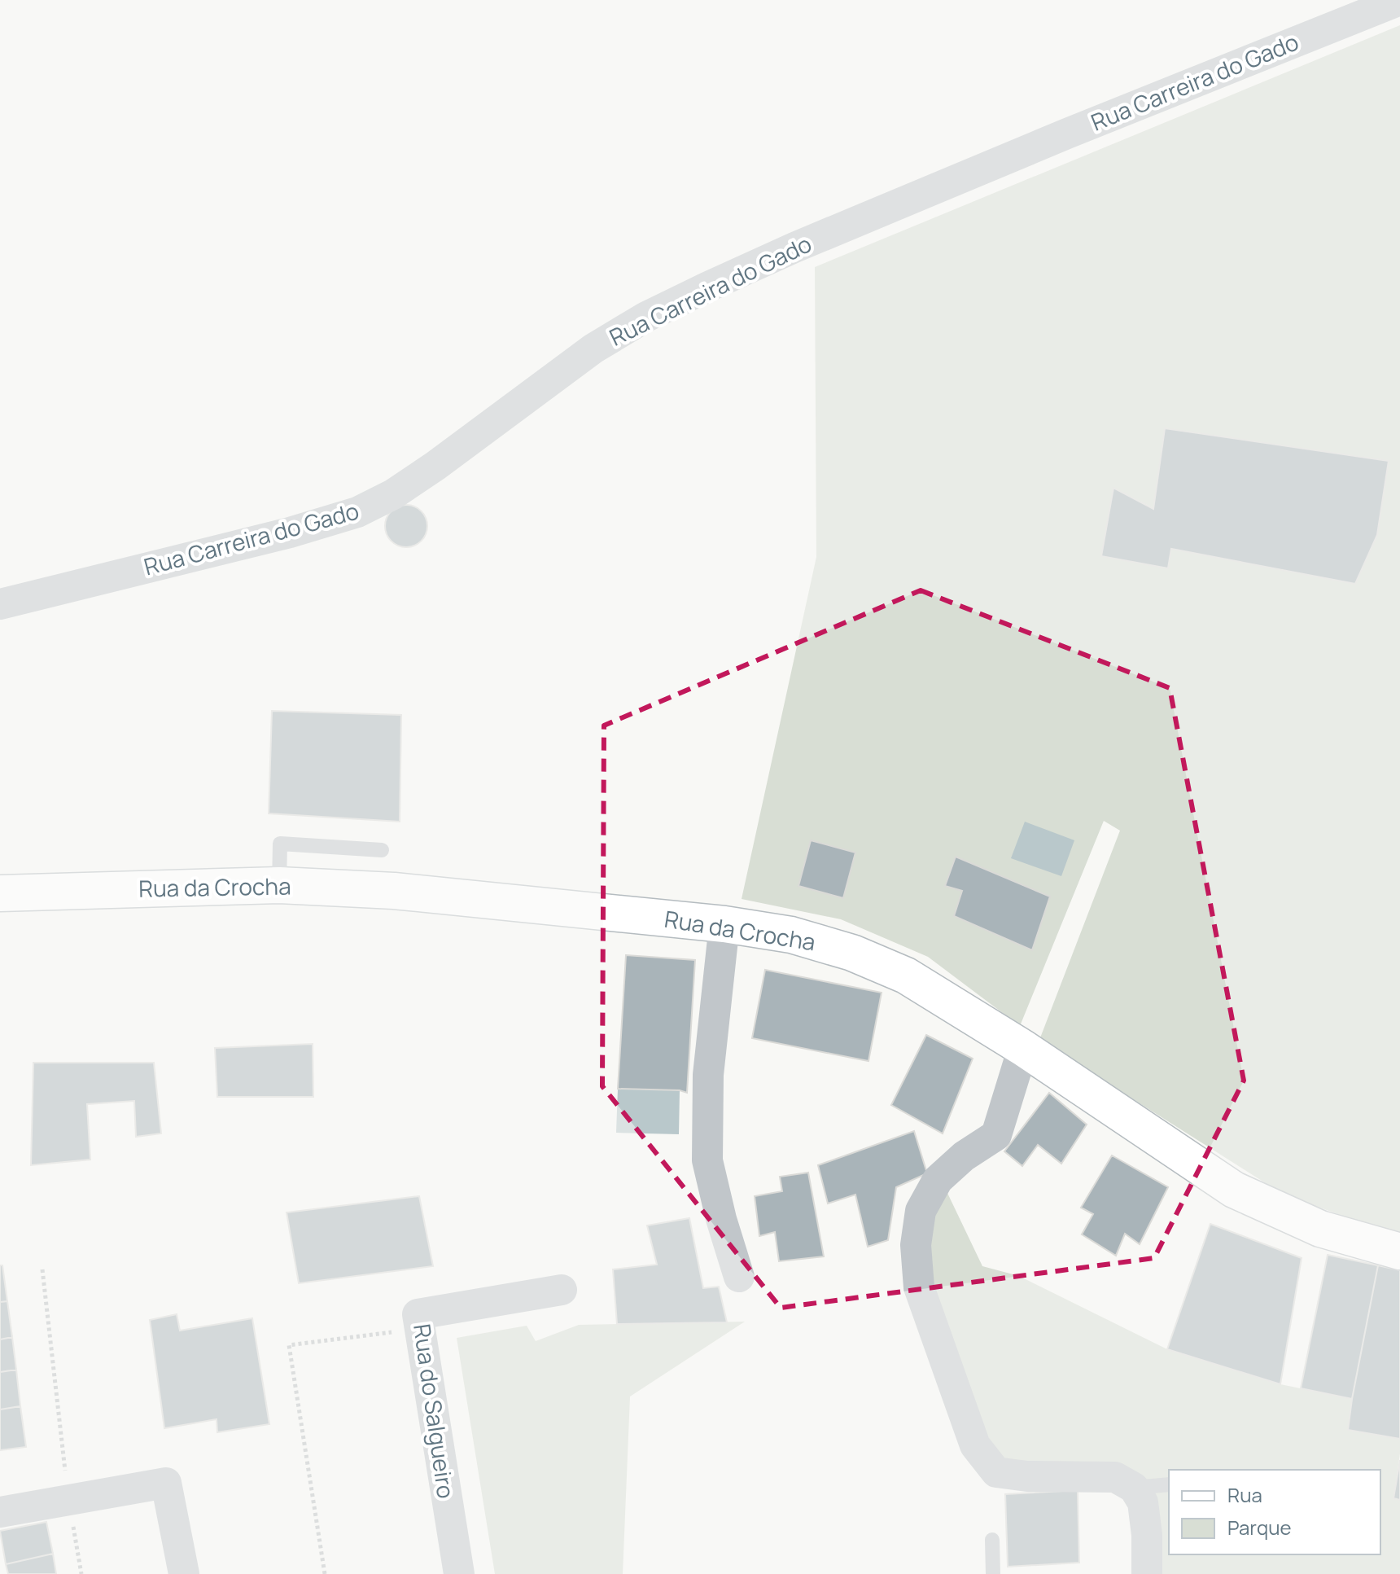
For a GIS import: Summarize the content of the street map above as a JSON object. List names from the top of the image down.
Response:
{
  "streets": {
    "street": ["Rua Carreira do Gado", "Rua da Crocha", "Rua do Salgueiro"]
  },
  "legend": ["Rua", "Parque"]
}
